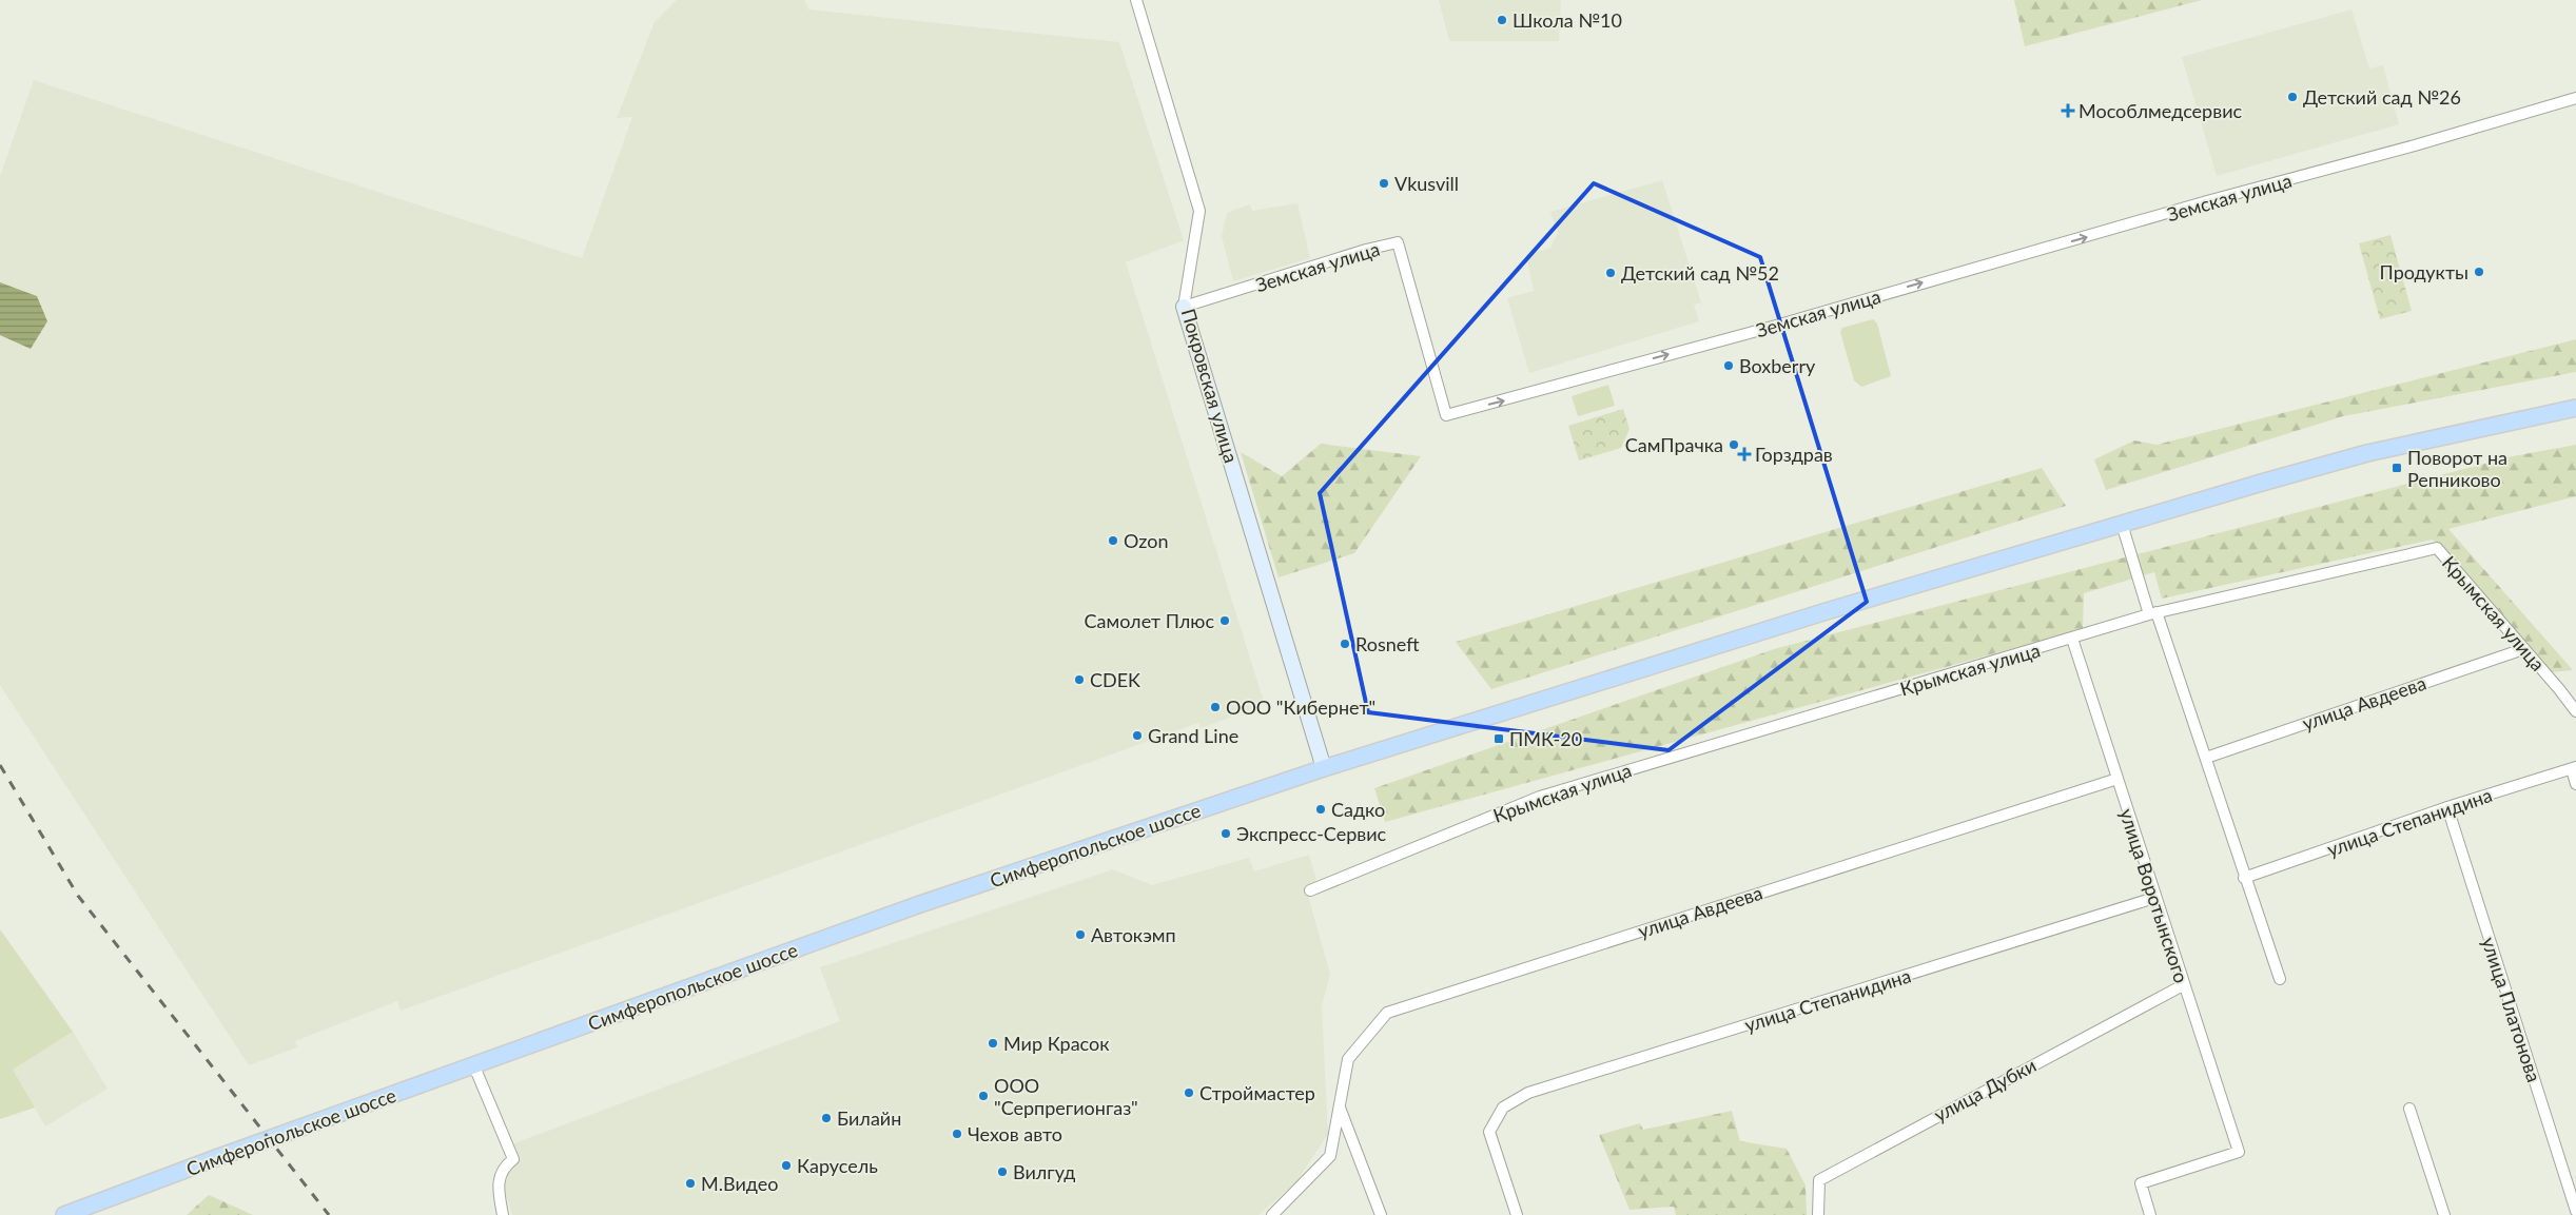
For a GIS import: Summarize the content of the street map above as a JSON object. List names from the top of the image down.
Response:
{
  "streets": {
    "main road": ["Симферопольское шоссе"],
    "street": [
      "Земская улица",
      "Покровская улица",
      "Крымская улица",
      "улица Авдеева",
      "улица Степанидина",
      "улица Воротынского",
      "улица Платонова",
      "улица Дубки"
    ]
  },
  "crossings": [
    ["Земская улица", "Покровская улица"],
    ["Покровская улица", "Симферопольское шоссе"],
    ["Крымская улица", "улица Авдеева"],
    ["Крымская улица", "улица Воротынского"],
    ["улица Авдеева", "улица Воротынского"],
    ["улица Степанидина", "улица Воротынского"],
    ["улица Степанидина", "улица Платонова"],
    ["улица Воротынского", "улица Дубки"]
  ],
  "one_way": ["Земская улица"],
  "places": {
    "other": [
      "Школа №10",
      "Детский сад №26",
      "Vkusvill",
      "Продукты",
      "Детский сад №52",
      "Boxberry",
      "СамПрачка",
      "Ozon",
      "Самолет Плюс",
      "Rosneft",
      "CDEK",
      "ООО \"Кибернет\"",
      "Grand Line",
      "Садко",
      "Экспресс-Сервис",
      "Автокэмп",
      "Мир Красок",
      "Строймастер",
      "ООО \"Серпрегионгаз\"",
      "Билайн",
      "Чехов авто",
      "Карусель",
      "Вилгуд",
      "М.Видео"
    ],
    "health": ["Мособлмедсервис", "Горздрав"],
    "transit": ["Поворот на Репниково", "ПМК-20"]
  }
}
